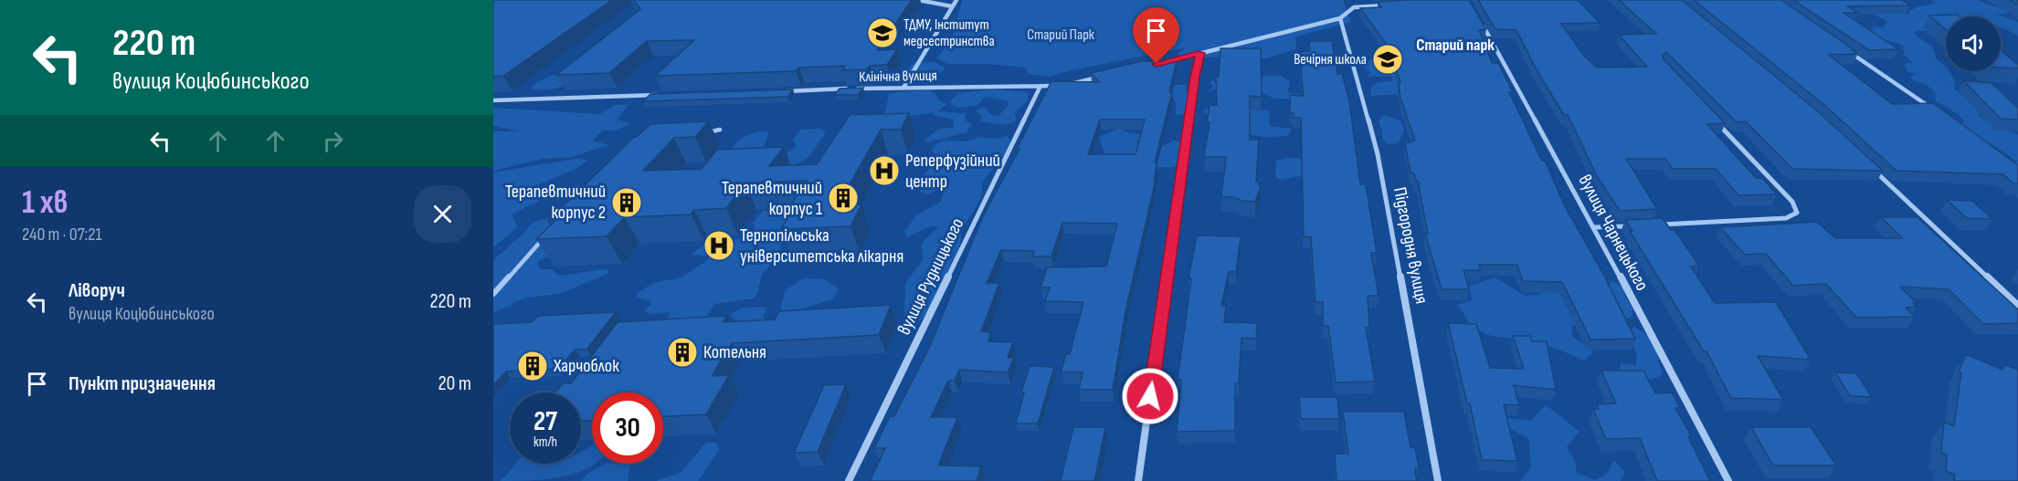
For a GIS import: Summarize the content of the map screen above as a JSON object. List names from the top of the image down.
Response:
{
  "streets": {
    "street": [
      "Клінічна вулиця",
      "вулиця Чарнецького",
      "Підгородня вулиця",
      "вулиця Рудницького"
    ]
  },
  "crossings": [
    ["Клінічна вулиця", "вулиця Рудницького"]
  ],
  "districts": ["Старий парк"],
  "parks": ["Старий Парк"],
  "places": {
    "school or university": ["ТДМУ, Iнститут медсестринства", "Вечірня школа"],
    "hospital": ["Реперфузійний центр", "Тернопільська університетська лікарня"],
    "building": [
      "Терапевтичний корпус 1",
      "Терапевтичний корпус 2",
      "Котельня",
      "Харчоблок"
    ]
  },
  "page": {
    "turn": ["220 m", "вулиця Коцюбинського"],
    "heading": ["1 хв", "240 m · 07:21"],
    "list": [
      {
        "name": "Ліворуч",
        "note": "вулиця Коцюбинського",
        "value": "220 m"
      },
      {
        "name": "Пункт призначення",
        "value": "20 m"
      }
    ],
    "speed": "27 km/h",
    "limit": "30"
  }
}
